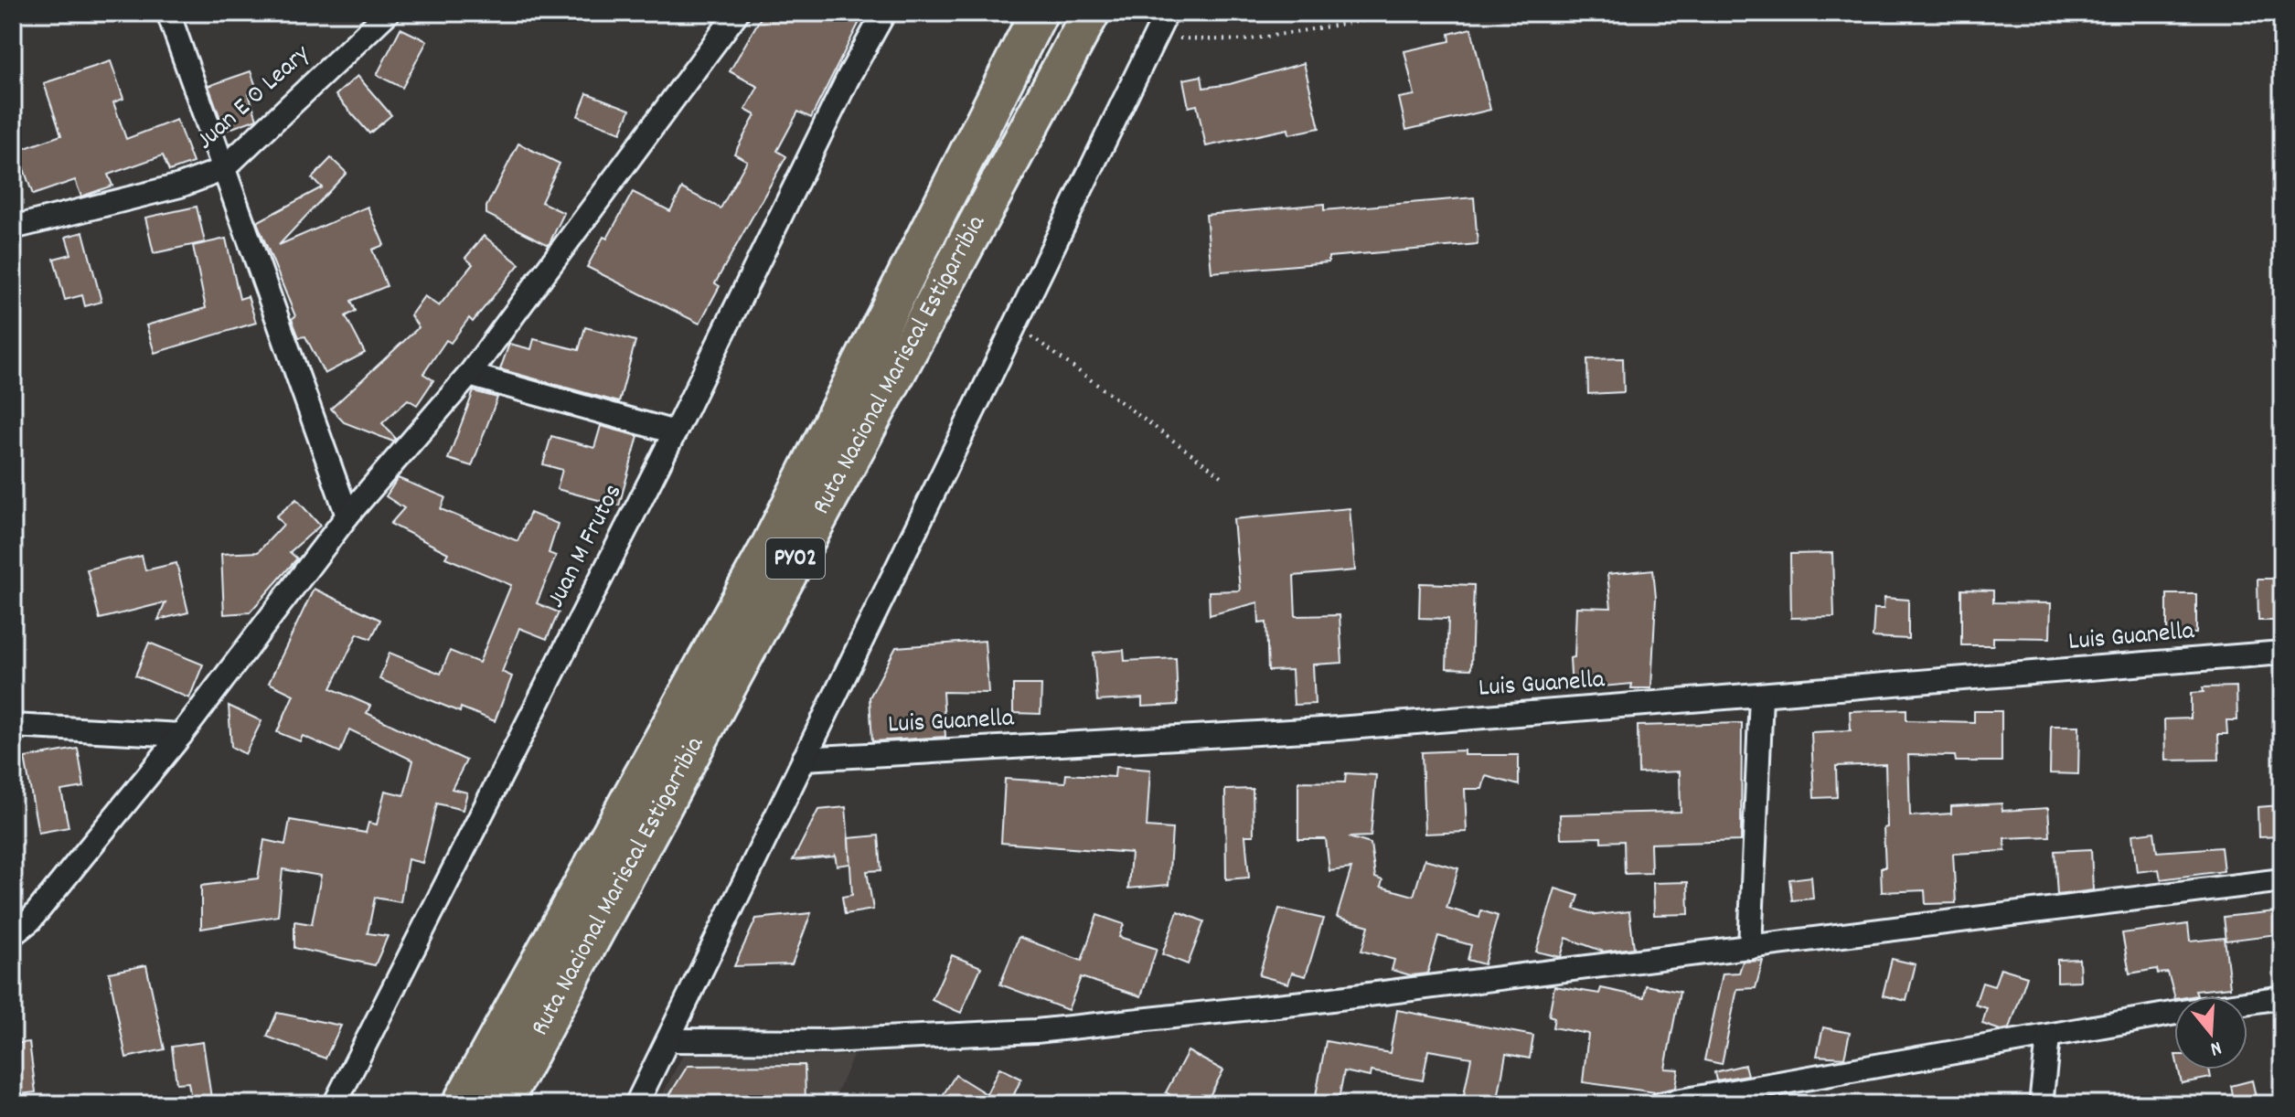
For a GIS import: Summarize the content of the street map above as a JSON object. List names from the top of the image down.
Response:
{
  "streets": {
    "highway": ["Ruta Nacional Mariscal Estigarribia", "PY02"],
    "street": ["Juan E O Leary", "Juan M Frutos", "Luis Guanella"]
  },
  "north": "bottom"
}
